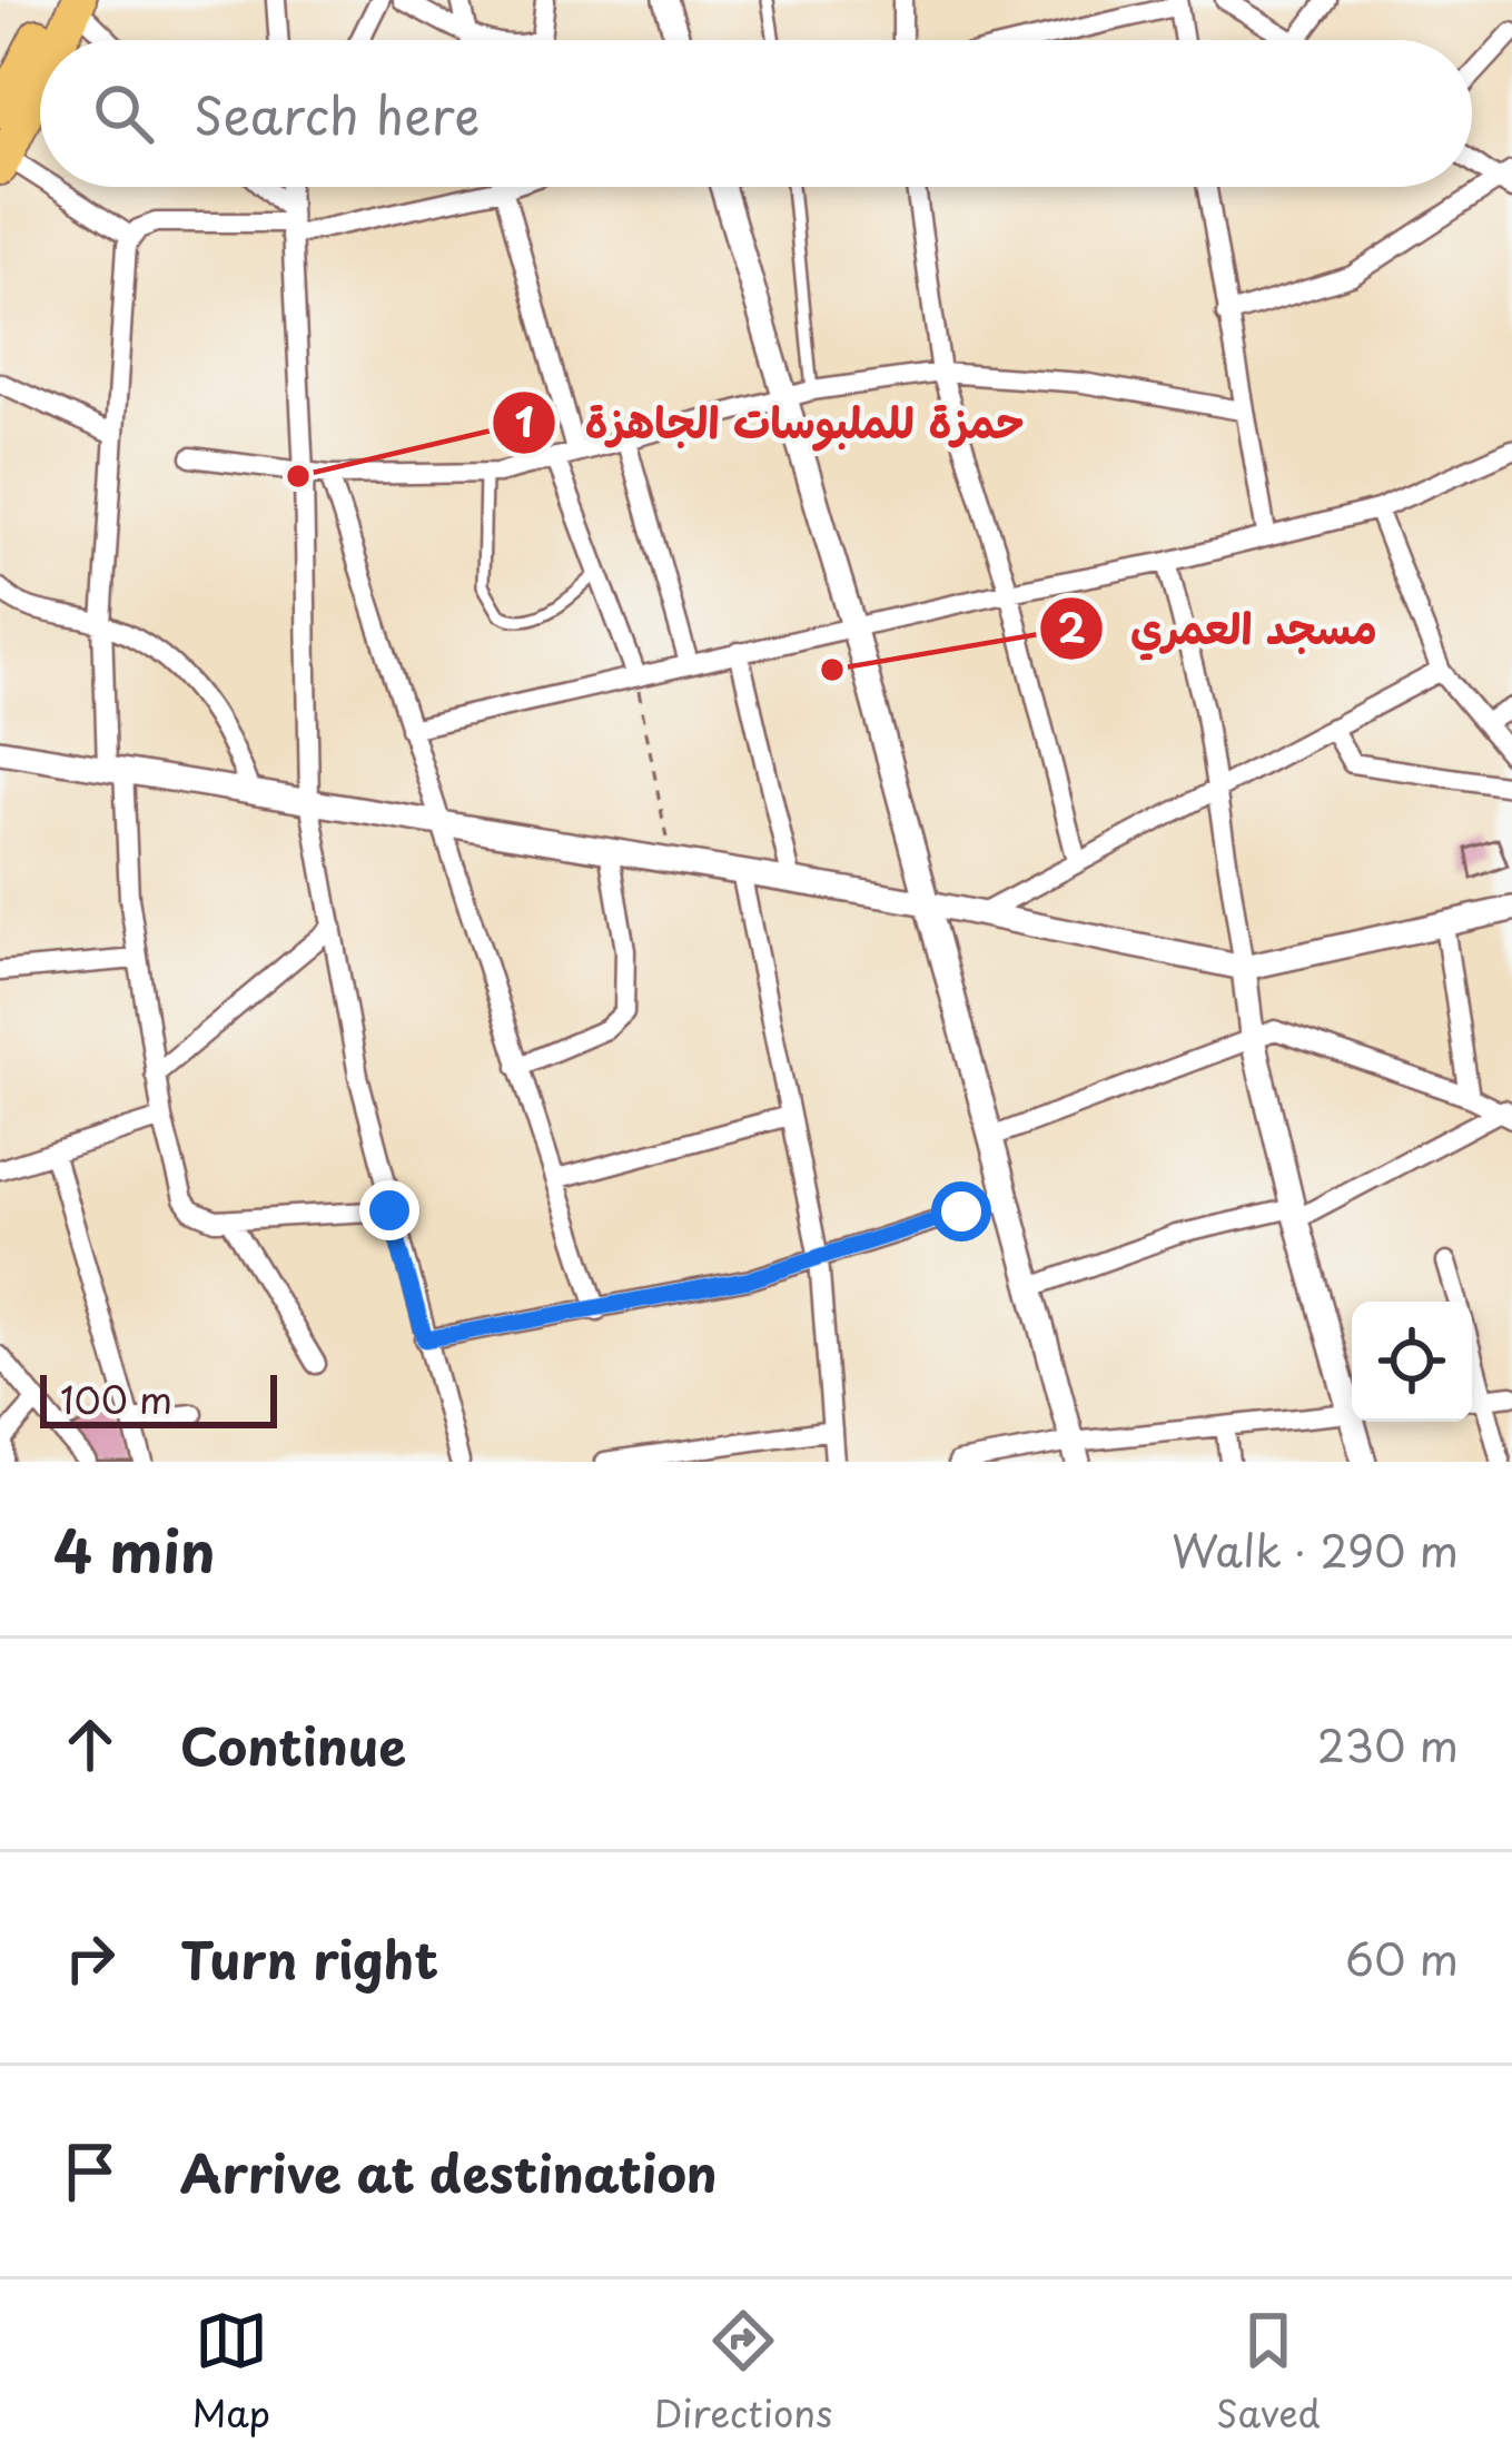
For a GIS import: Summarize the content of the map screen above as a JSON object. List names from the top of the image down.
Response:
{
  "places": ["حمزة للملبوسات الجاهزة", "مسجد العمري"],
  "scale_bar": "100 m",
  "page": {
    "search": "Search here",
    "scale": "100 m",
    "heading": ["4 min", "Walk · 290 m"],
    "list": [
      ["Continue", "230 m"],
      ["Turn right", "60 m"],
      "Arrive at destination"
    ],
    "nav": ["Map", "Directions", "Saved"]
  }
}
